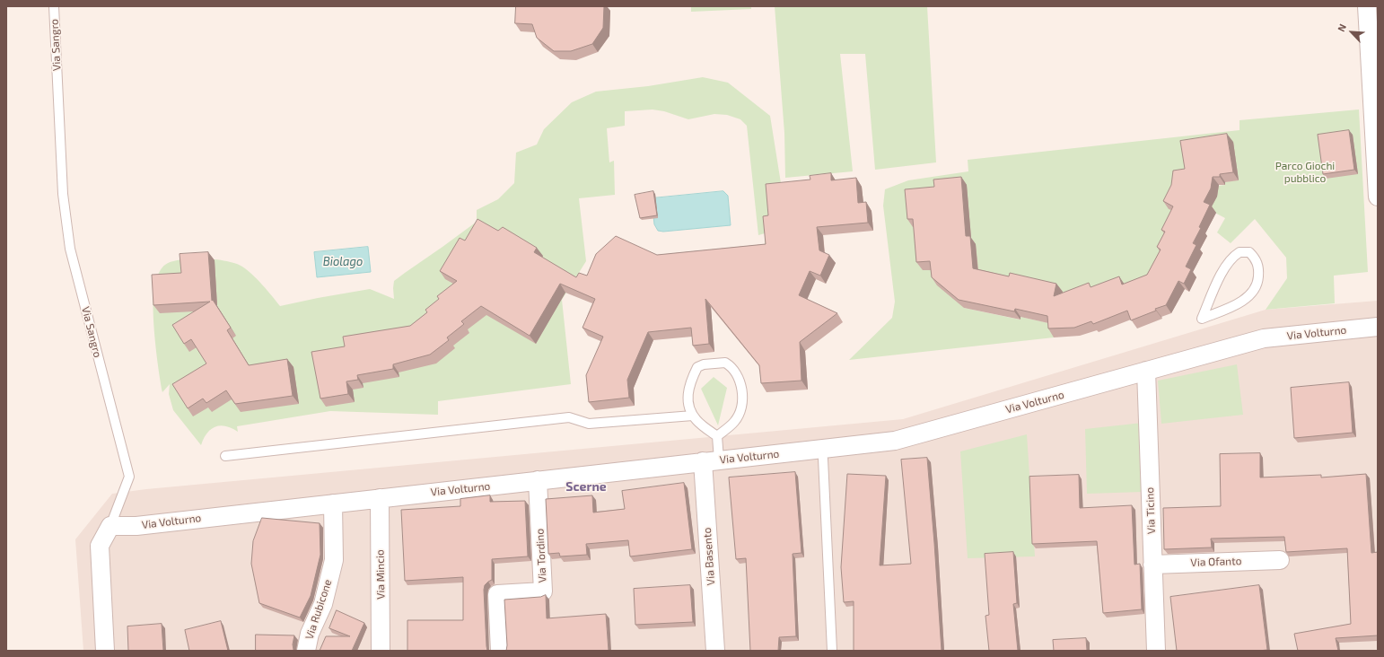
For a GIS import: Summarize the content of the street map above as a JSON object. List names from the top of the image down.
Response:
{
  "streets": {
    "street": [
      "Via Sangro",
      "Via Volturno",
      "Via Ticino",
      "Via Tordino",
      "Via Basento",
      "Via Ofanto",
      "Via Mincio",
      "Via Rubicone"
    ]
  },
  "crossings": [
    ["Via Sangro", "Via Volturno"],
    ["Via Volturno", "Via Ticino"],
    ["Via Volturno", "Via Tordino"],
    ["Via Volturno", "Via Basento"],
    ["Via Volturno", "Via Mincio"],
    ["Via Volturno", "Via Rubicone"],
    ["Via Ticino", "Via Ofanto"]
  ],
  "districts": ["Scerne"],
  "water": ["Biolago"],
  "parks": ["Parco Giochi pubblico"],
  "north": "top left"
}
